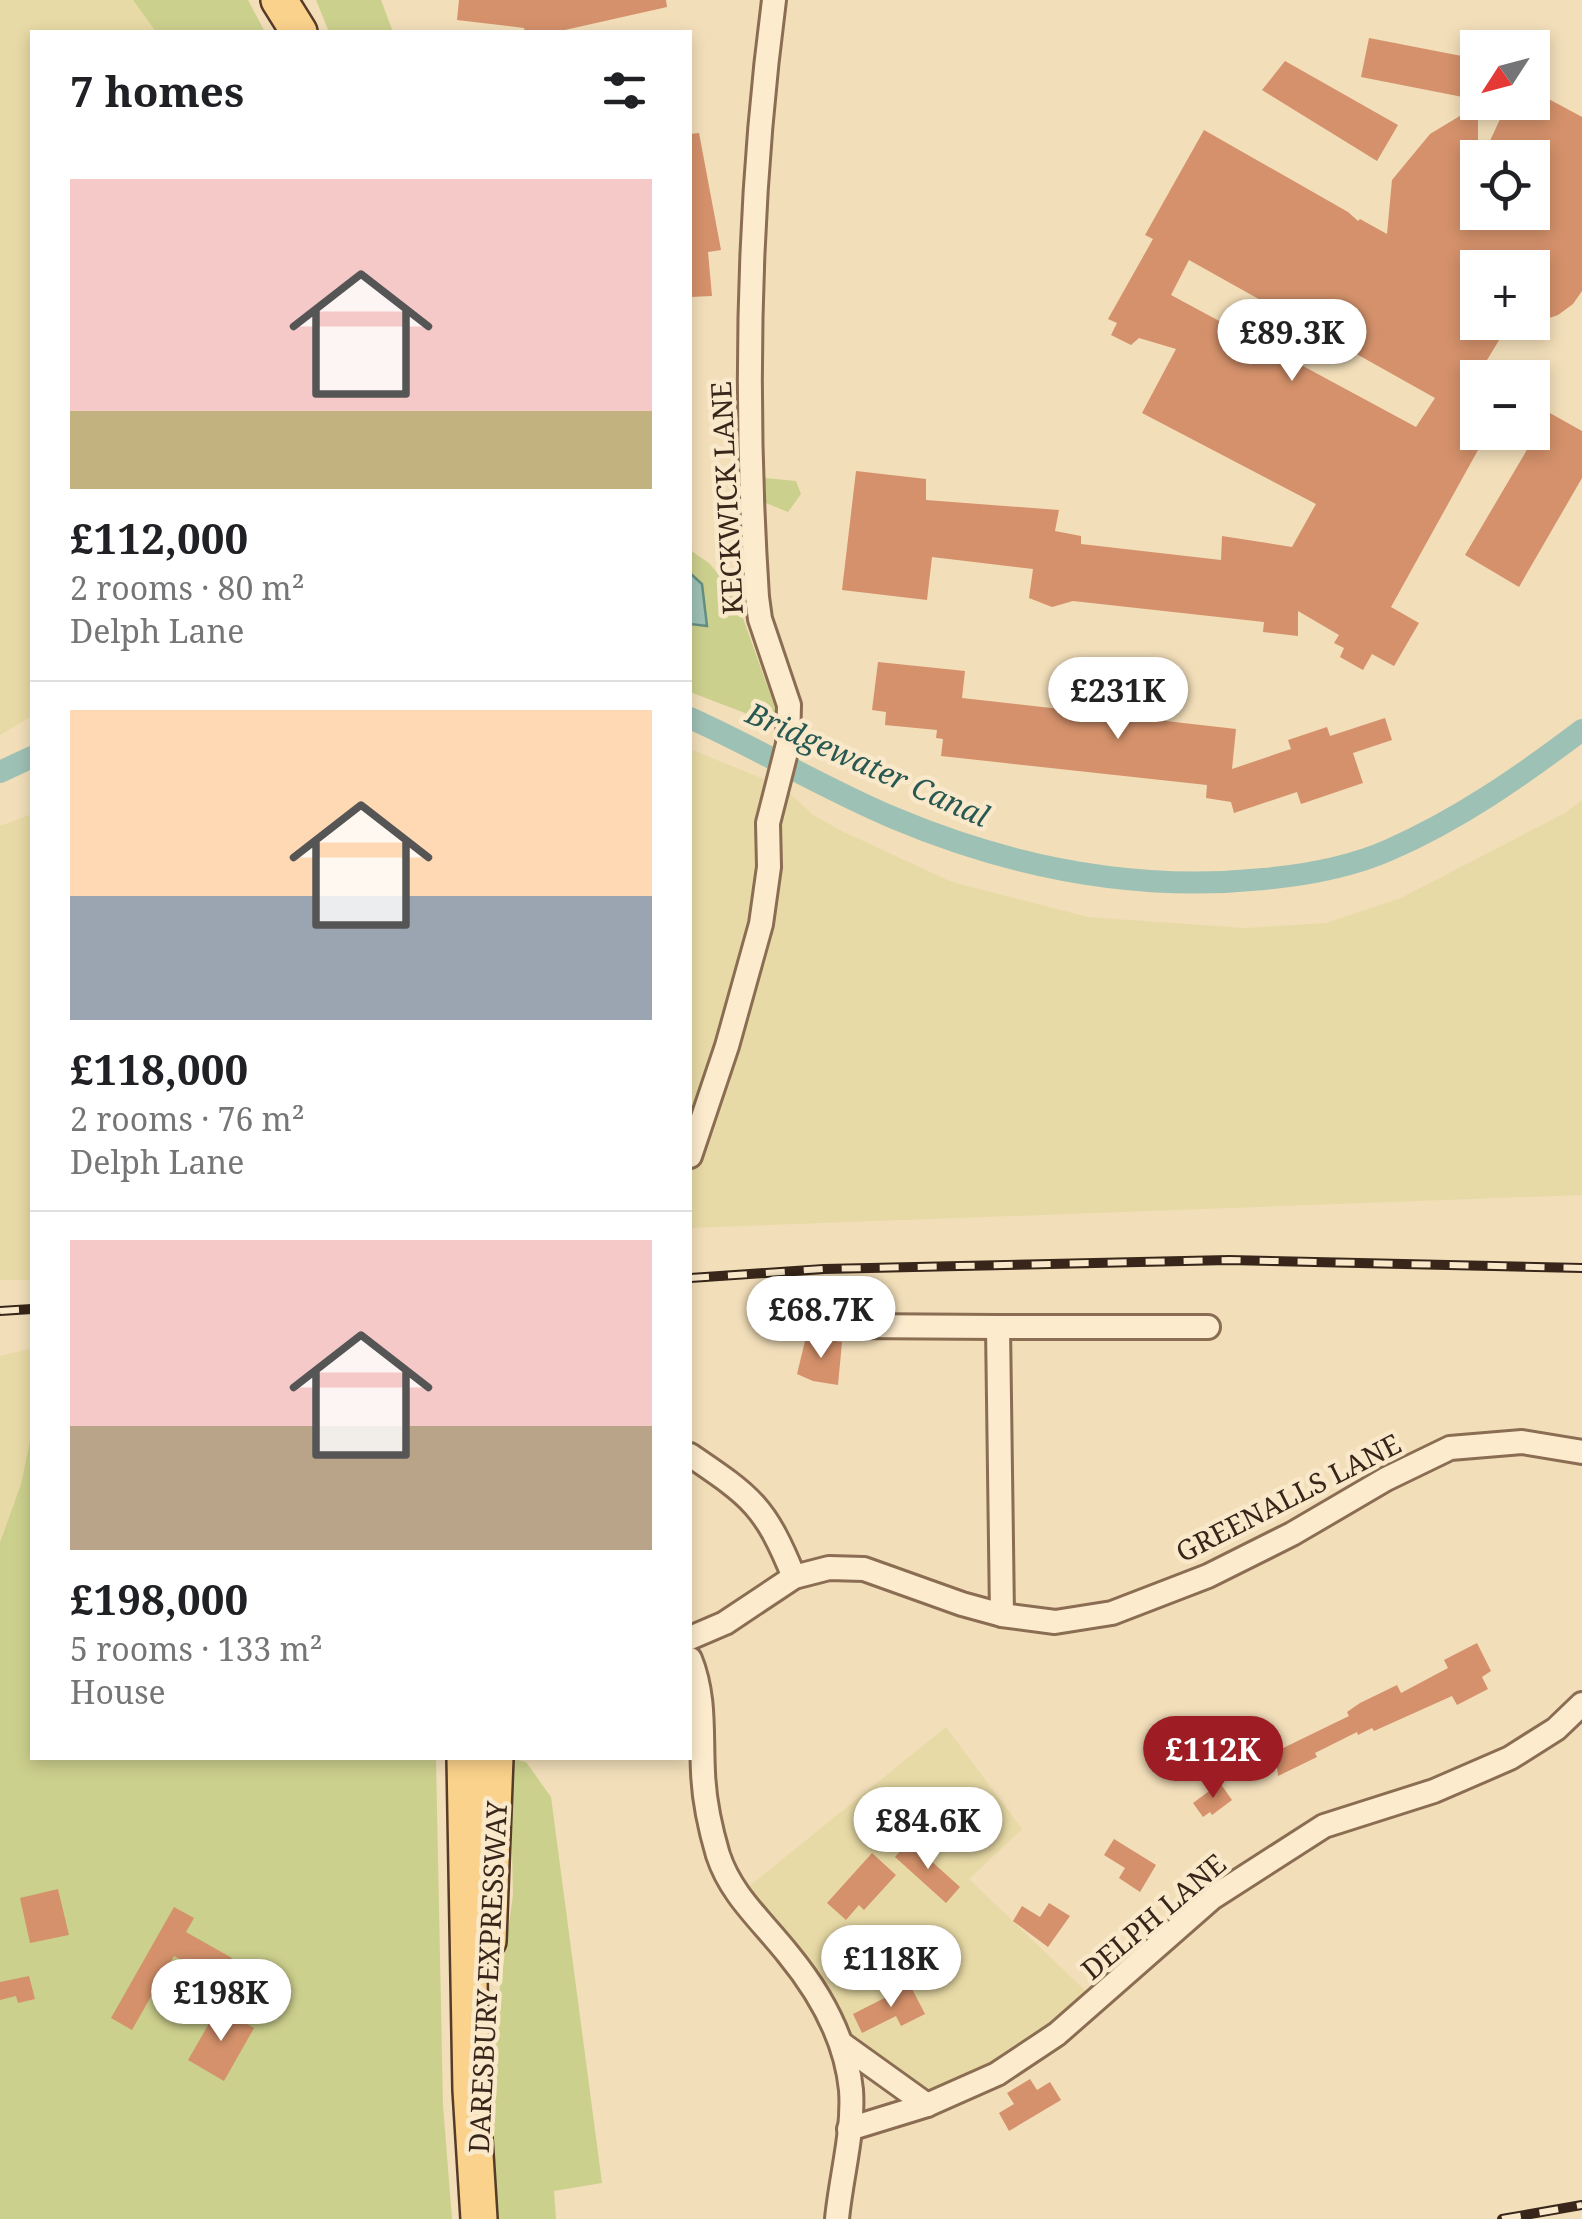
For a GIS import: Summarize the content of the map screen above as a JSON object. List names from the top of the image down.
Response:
{
  "streets": {
    "main road": ["DARESBURY EXPRESSWAY"],
    "street": ["KECKWICK LANE", "GREENALLS LANE", "DELPH LANE"]
  },
  "water": ["Bridgewater Canal"],
  "north": "bottom left",
  "page": {
    "map_buttons": ["+", "−"],
    "heading": "7 homes",
    "list": [
      {
        "name": "£112,000",
        "note": "2 rooms · 80 m² · Delph Lane"
      },
      {
        "name": "£118,000",
        "note": "2 rooms · 76 m² · Delph Lane"
      },
      {
        "name": "£198,000",
        "note": "5 rooms · 133 m² · House"
      }
    ],
    "price": [
      "£89.3K",
      "£231K",
      "£68.7K",
      "£112K",
      "£84.6K",
      "£118K",
      "£198K"
    ]
  }
}
